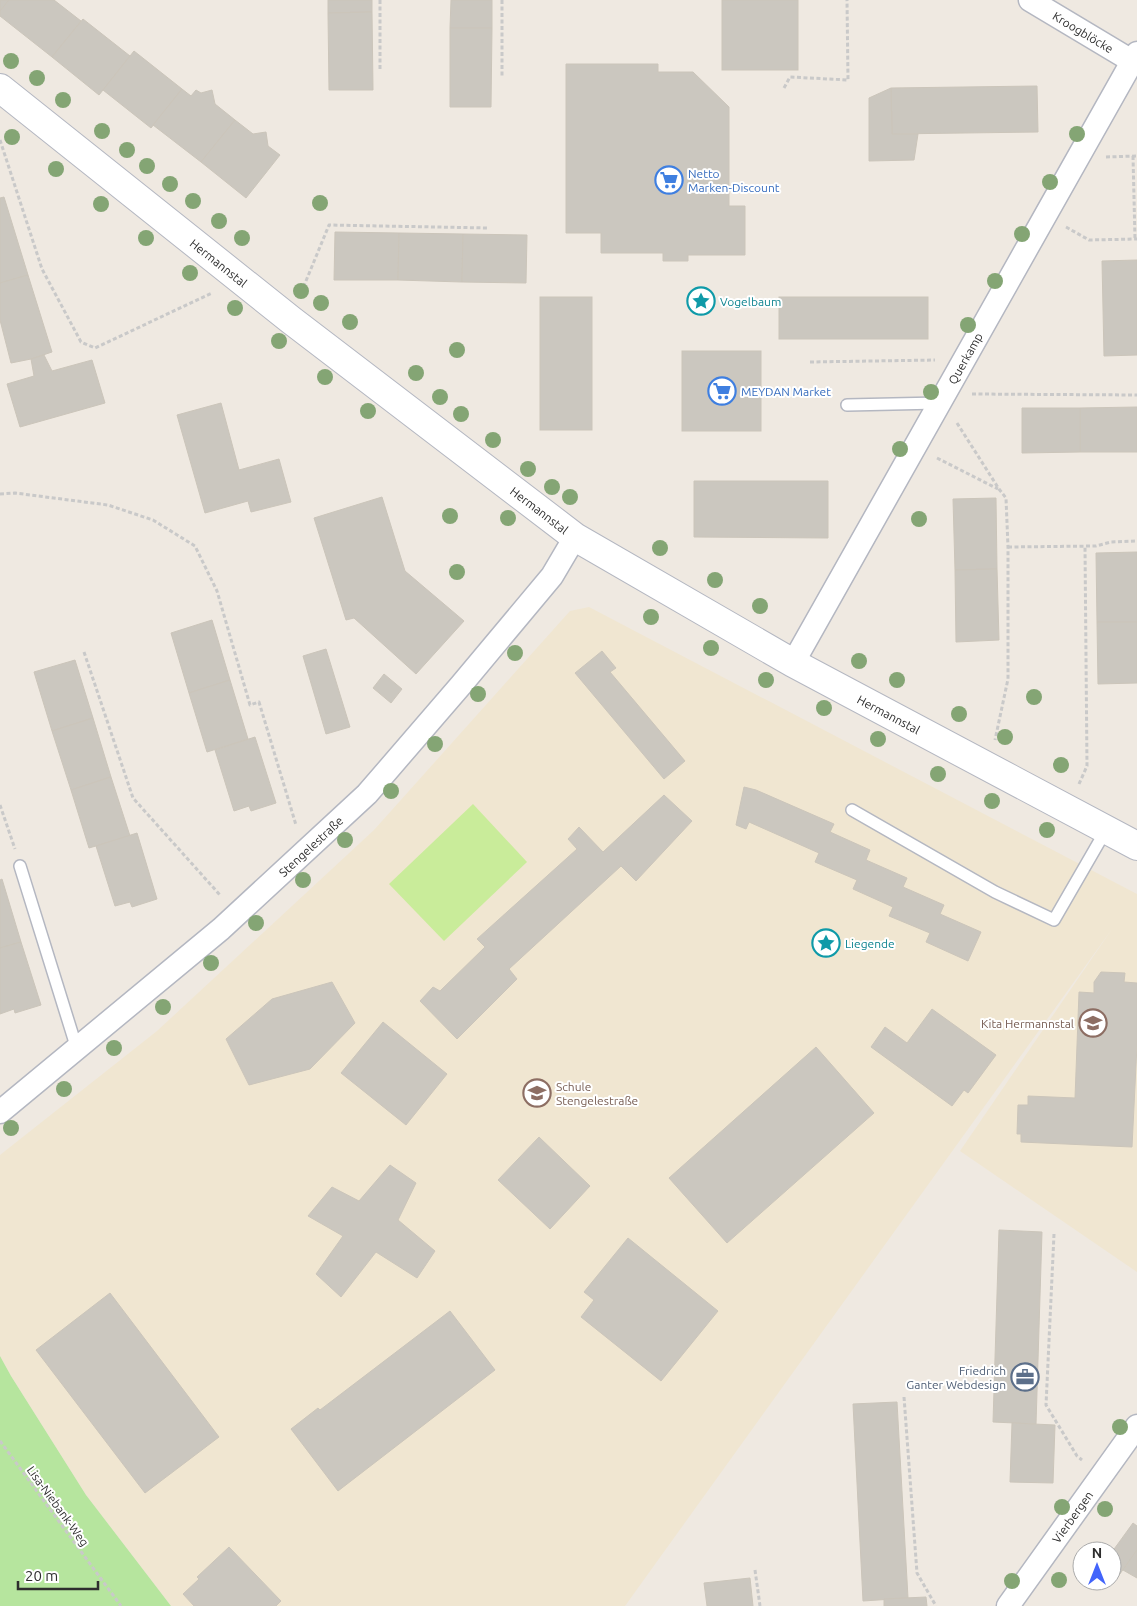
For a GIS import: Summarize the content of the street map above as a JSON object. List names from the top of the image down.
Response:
{
  "streets": {
    "street": [
      "Kroogblöcke",
      "Hermannstal",
      "Querkamp",
      "Stengelestraße",
      "Vierbergen"
    ],
    "path": ["Lisa-Niebank-Weg"]
  },
  "crossings": [
    ["Kroogblöcke", "Querkamp"],
    ["Hermannstal", "Querkamp"],
    ["Hermannstal", "Stengelestraße"]
  ],
  "places": {
    "supermarket": ["Netto Marken-Discount", "MEYDAN Market"],
    "place": ["Vogelbaum", "Liegende"],
    "school or university": ["Kita Hermannstal", "Schule Stengelestraße"],
    "office": ["Friedrich Ganter Webdesign"]
  },
  "scale_bar": "20 m",
  "north": "top"
}
